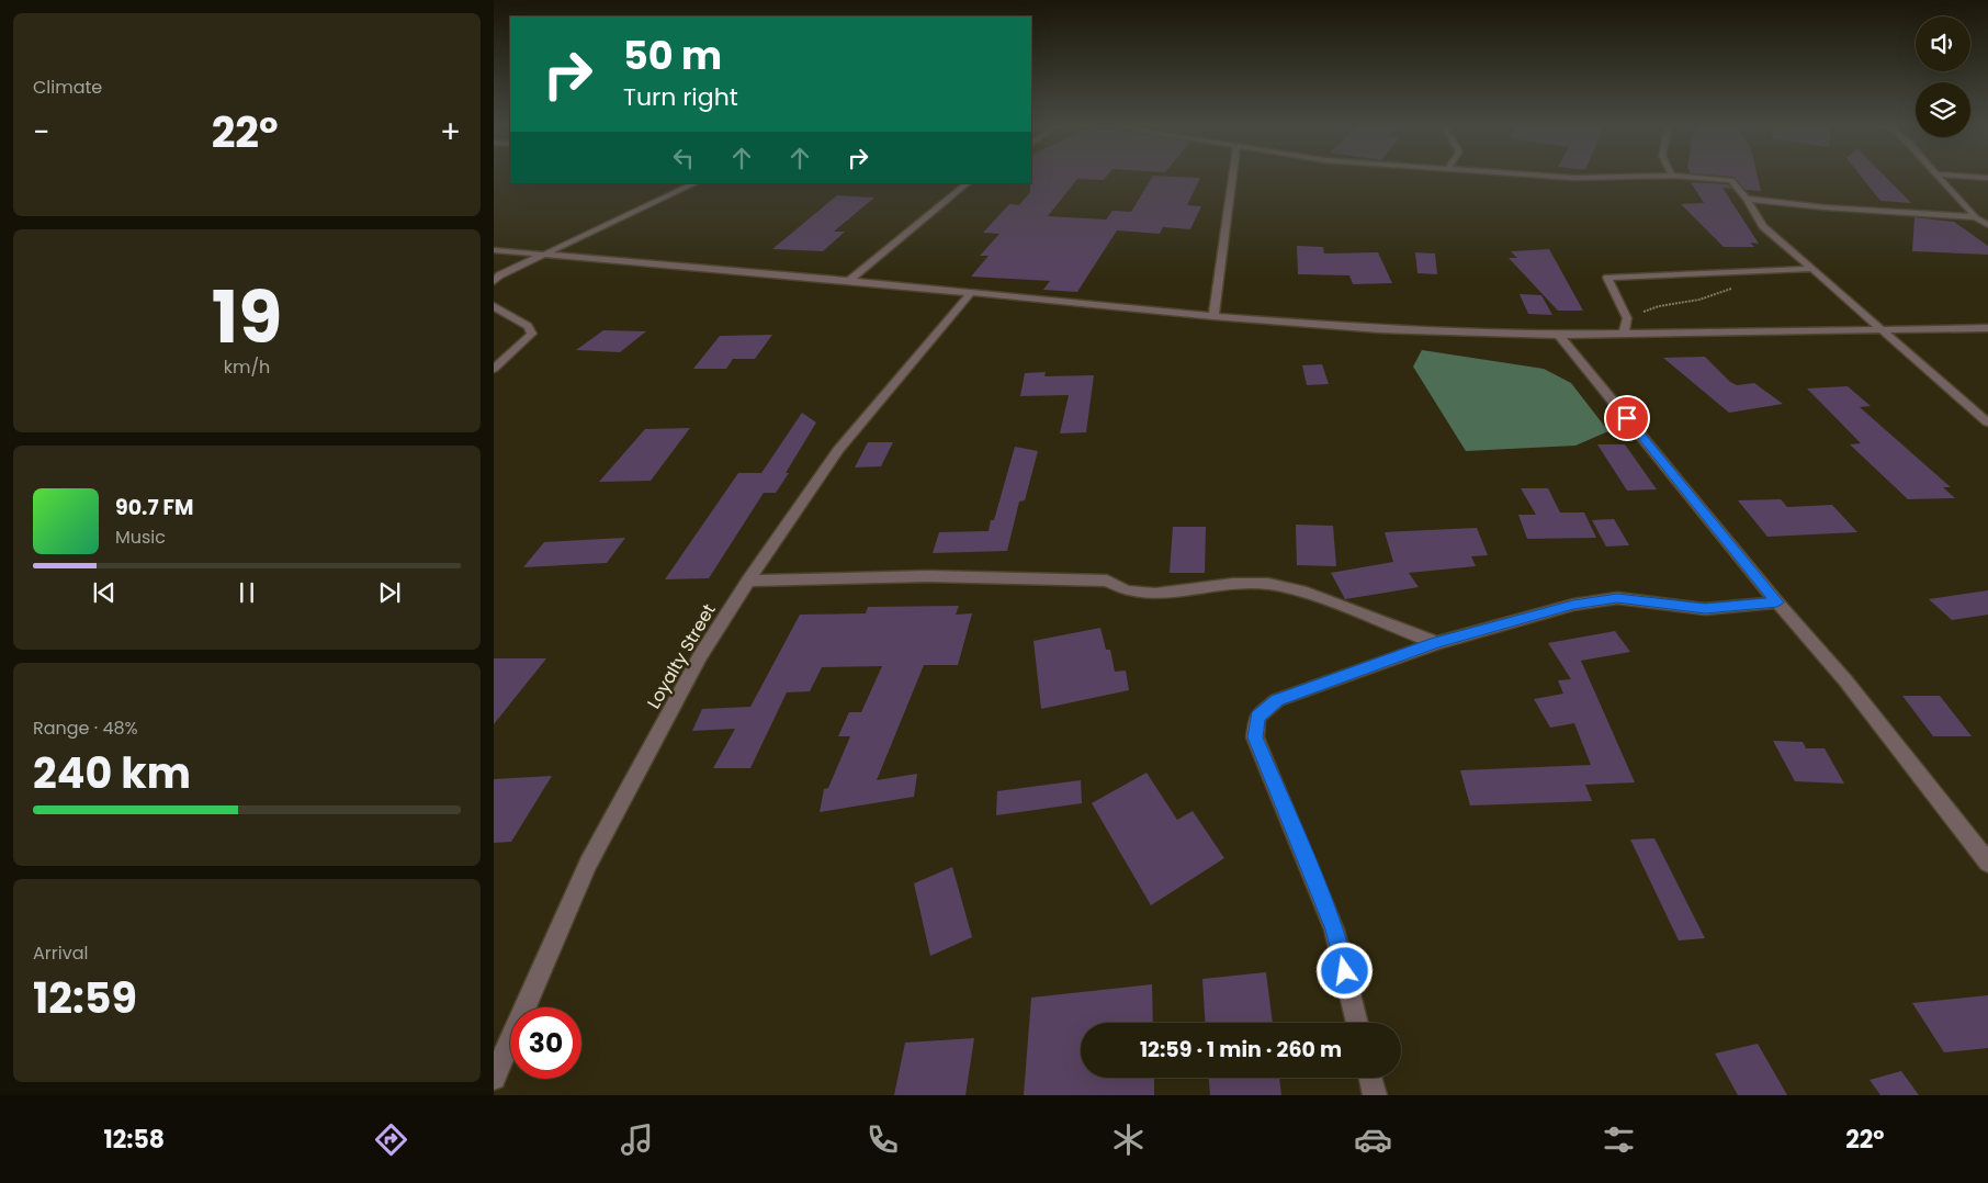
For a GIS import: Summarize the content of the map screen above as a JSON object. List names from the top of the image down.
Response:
{
  "streets": {
    "street": ["Loyalty Street"]
  },
  "page": {
    "tile": [
      "Climate",
      ["19", "km/h"],
      ["Range · 48%", "240 km"],
      ["Arrival", "12:59"]
    ],
    "turn": ["50 m", "Turn right"],
    "heat": ["−", "22°", "+"],
    "song": ["90.7 FM", "Music"],
    "limit": "30",
    "trip": "12:59 · 1 min · 260 m",
    "tabs": ["12:58", "22°"]
  }
}
